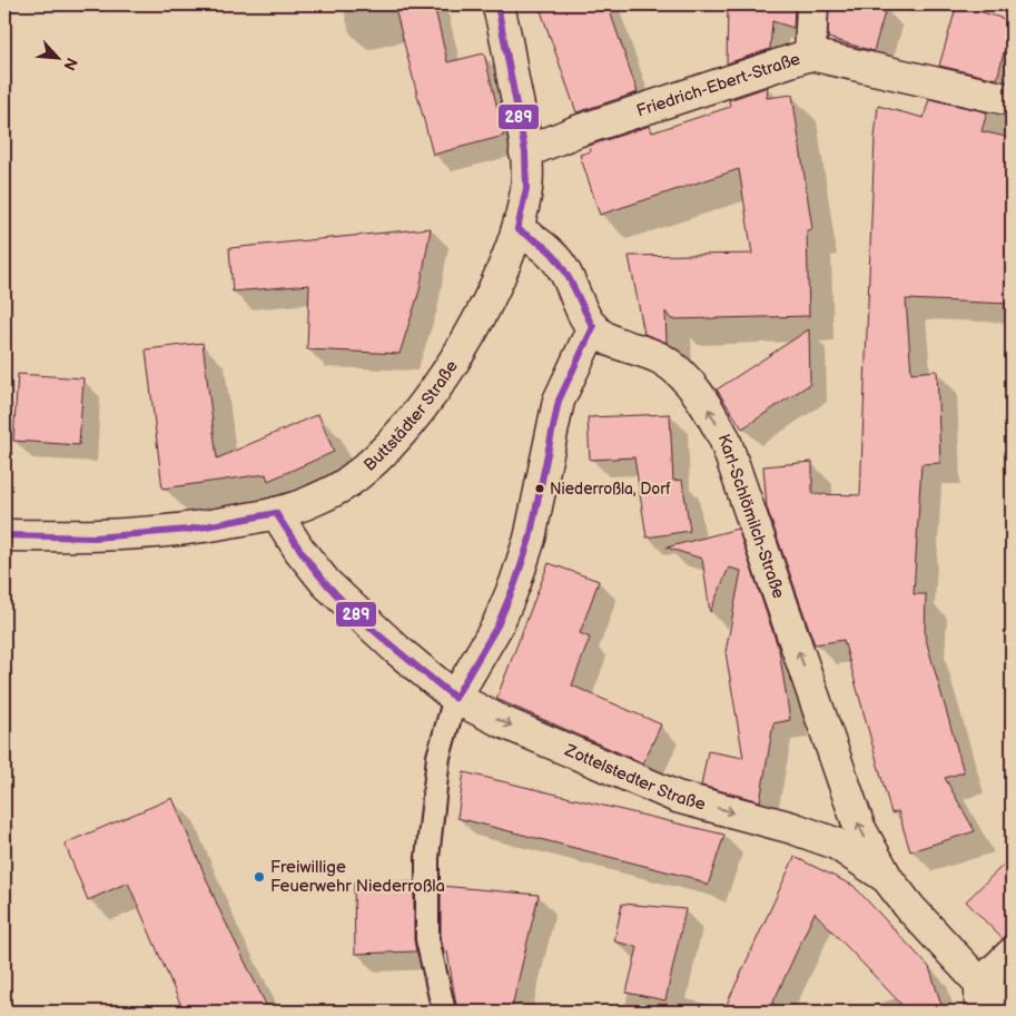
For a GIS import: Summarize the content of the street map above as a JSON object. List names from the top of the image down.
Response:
{
  "streets": {
    "street": [
      "Friedrich-Ebert-Straße",
      "Buttstädter Straße",
      "Karl-Schlömilch-Straße",
      "Zottelstedter Straße"
    ]
  },
  "crossings": [
    ["Friedrich-Ebert-Straße", "Buttstädter Straße"],
    ["Buttstädter Straße", "Karl-Schlömilch-Straße"],
    ["Buttstädter Straße", "Zottelstedter Straße"],
    ["Karl-Schlömilch-Straße", "Zottelstedter Straße"]
  ],
  "one_way": ["Karl-Schlömilch-Straße", "Zottelstedter Straße"],
  "places": ["Niederroßla, Dorf", "Freiwillige Feuerwehr Niederroßla"],
  "lines": ["transit line 289"],
  "north": "bottom right"
}
